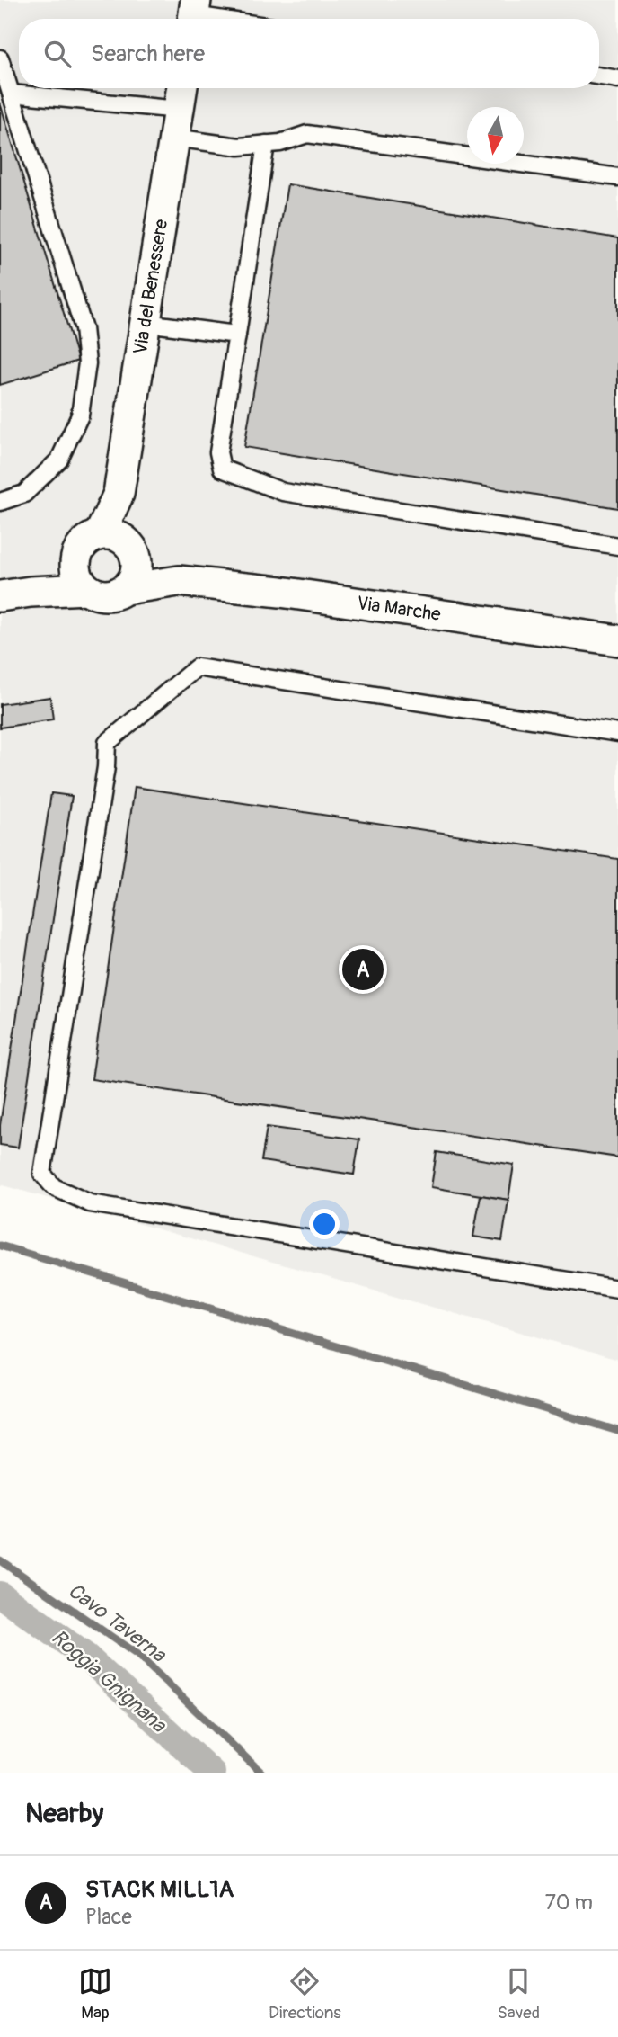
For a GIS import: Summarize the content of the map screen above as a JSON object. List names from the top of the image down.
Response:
{
  "streets": {
    "street": ["Via del Benessere", "Via Marche"]
  },
  "crossings": [
    ["Via del Benessere", "Via Marche"]
  ],
  "water": ["Cavo Taverna", "Roggia Gnignana"],
  "north": "bottom",
  "page": {
    "search": "Search here",
    "pins": "A",
    "heading": "Nearby",
    "list": [
      {
        "mark": "A",
        "name": "STACK MILL1A",
        "note": "Place",
        "value": "70 m"
      }
    ],
    "nav": ["Map", "Directions", "Saved"]
  }
}
